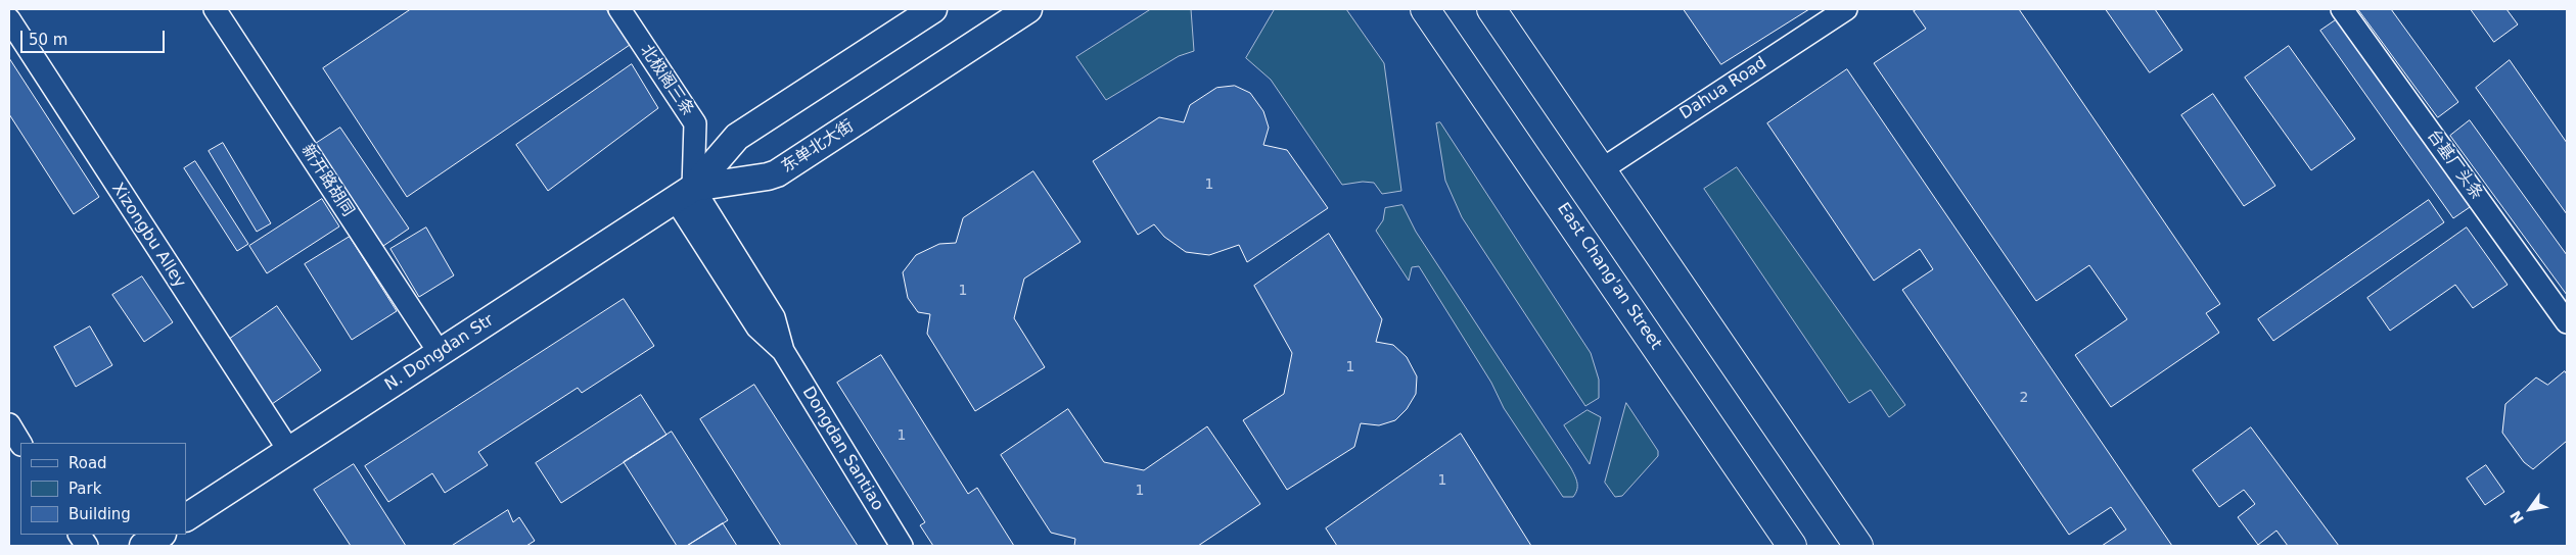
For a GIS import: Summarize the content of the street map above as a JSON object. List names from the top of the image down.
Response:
{
  "streets": {
    "highway": ["East Chang'an Street"],
    "main road": ["东单北大街", "N. Dongdan Str"],
    "street": [
      "北极阁三条",
      "Dahua Road",
      "台基厂头条",
      "新开路胡同",
      "Xizongbu Alley",
      "Dongdan Santiao"
    ]
  },
  "crossings": [
    ["北极阁三条", "东单北大街"],
    ["北极阁三条", "N. Dongdan Str"],
    ["北极阁三条", "Dongdan Santiao"],
    ["东单北大街", "N. Dongdan Str"],
    ["东单北大街", "Dongdan Santiao"],
    ["新开路胡同", "N. Dongdan Str"],
    ["Xizongbu Alley", "N. Dongdan Str"],
    ["N. Dongdan Str", "Dongdan Santiao"]
  ],
  "house_numbers": [
    "1",
    "1",
    "1",
    "2",
    "1",
    "1",
    "1"
  ],
  "legend": ["Road", "Park", "Building"],
  "scale_bar": "50 m",
  "north": "bottom left"
}
